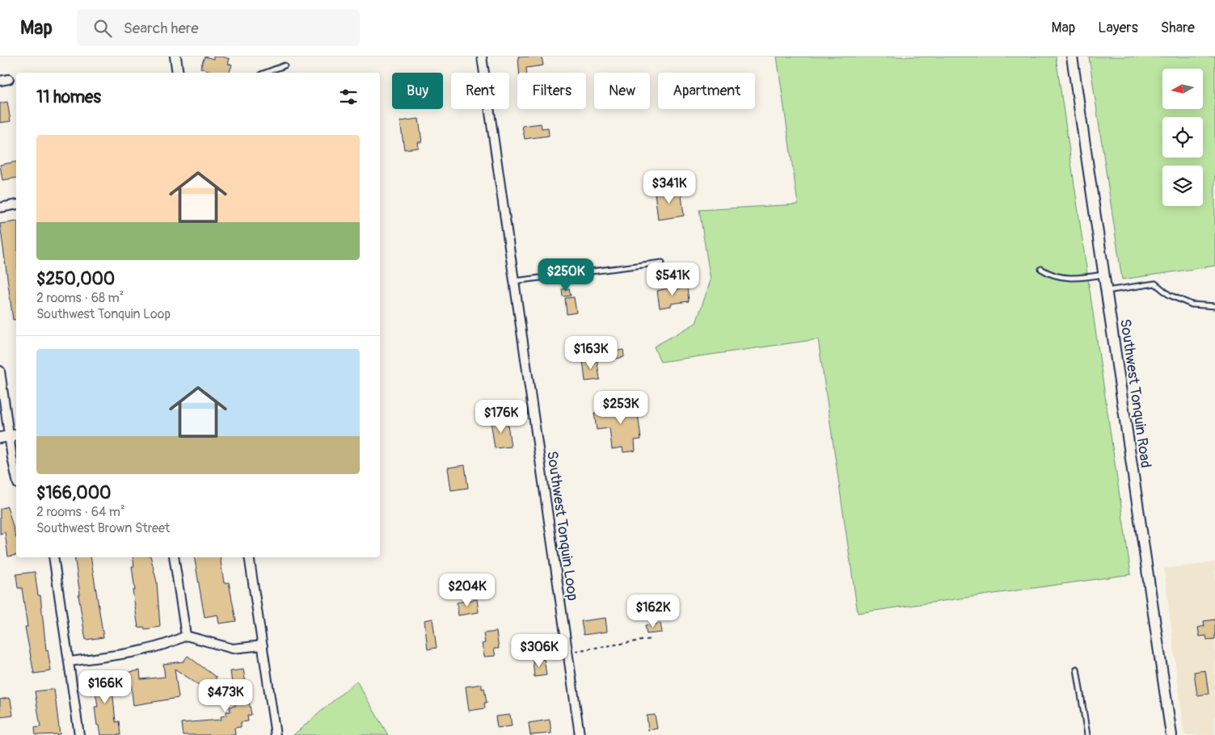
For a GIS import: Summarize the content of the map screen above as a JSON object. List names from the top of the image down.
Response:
{
  "streets": {
    "street": ["Southwest Tonquin Road", "Southwest Tonquin Loop"]
  },
  "north": "left",
  "page": {
    "header": "Map",
    "search": "Search here",
    "nav": ["Map", "Layers", "Share"],
    "chip": [
      "Buy",
      "Rent",
      "Filters",
      "New",
      "Apartment"
    ],
    "heading": "11 homes",
    "list": [
      {
        "name": "$250,000",
        "note": "2 rooms · 68 m² · Southwest Tonquin Loop"
      },
      {
        "name": "$166,000",
        "note": "2 rooms · 64 m² · Southwest Brown Street"
      }
    ],
    "price": [
      "$341K",
      "$250K",
      "$541K",
      "$163K",
      "$253K",
      "$176K",
      "$204K",
      "$162K",
      "$306K",
      "$166K",
      "$473K"
    ]
  }
}
